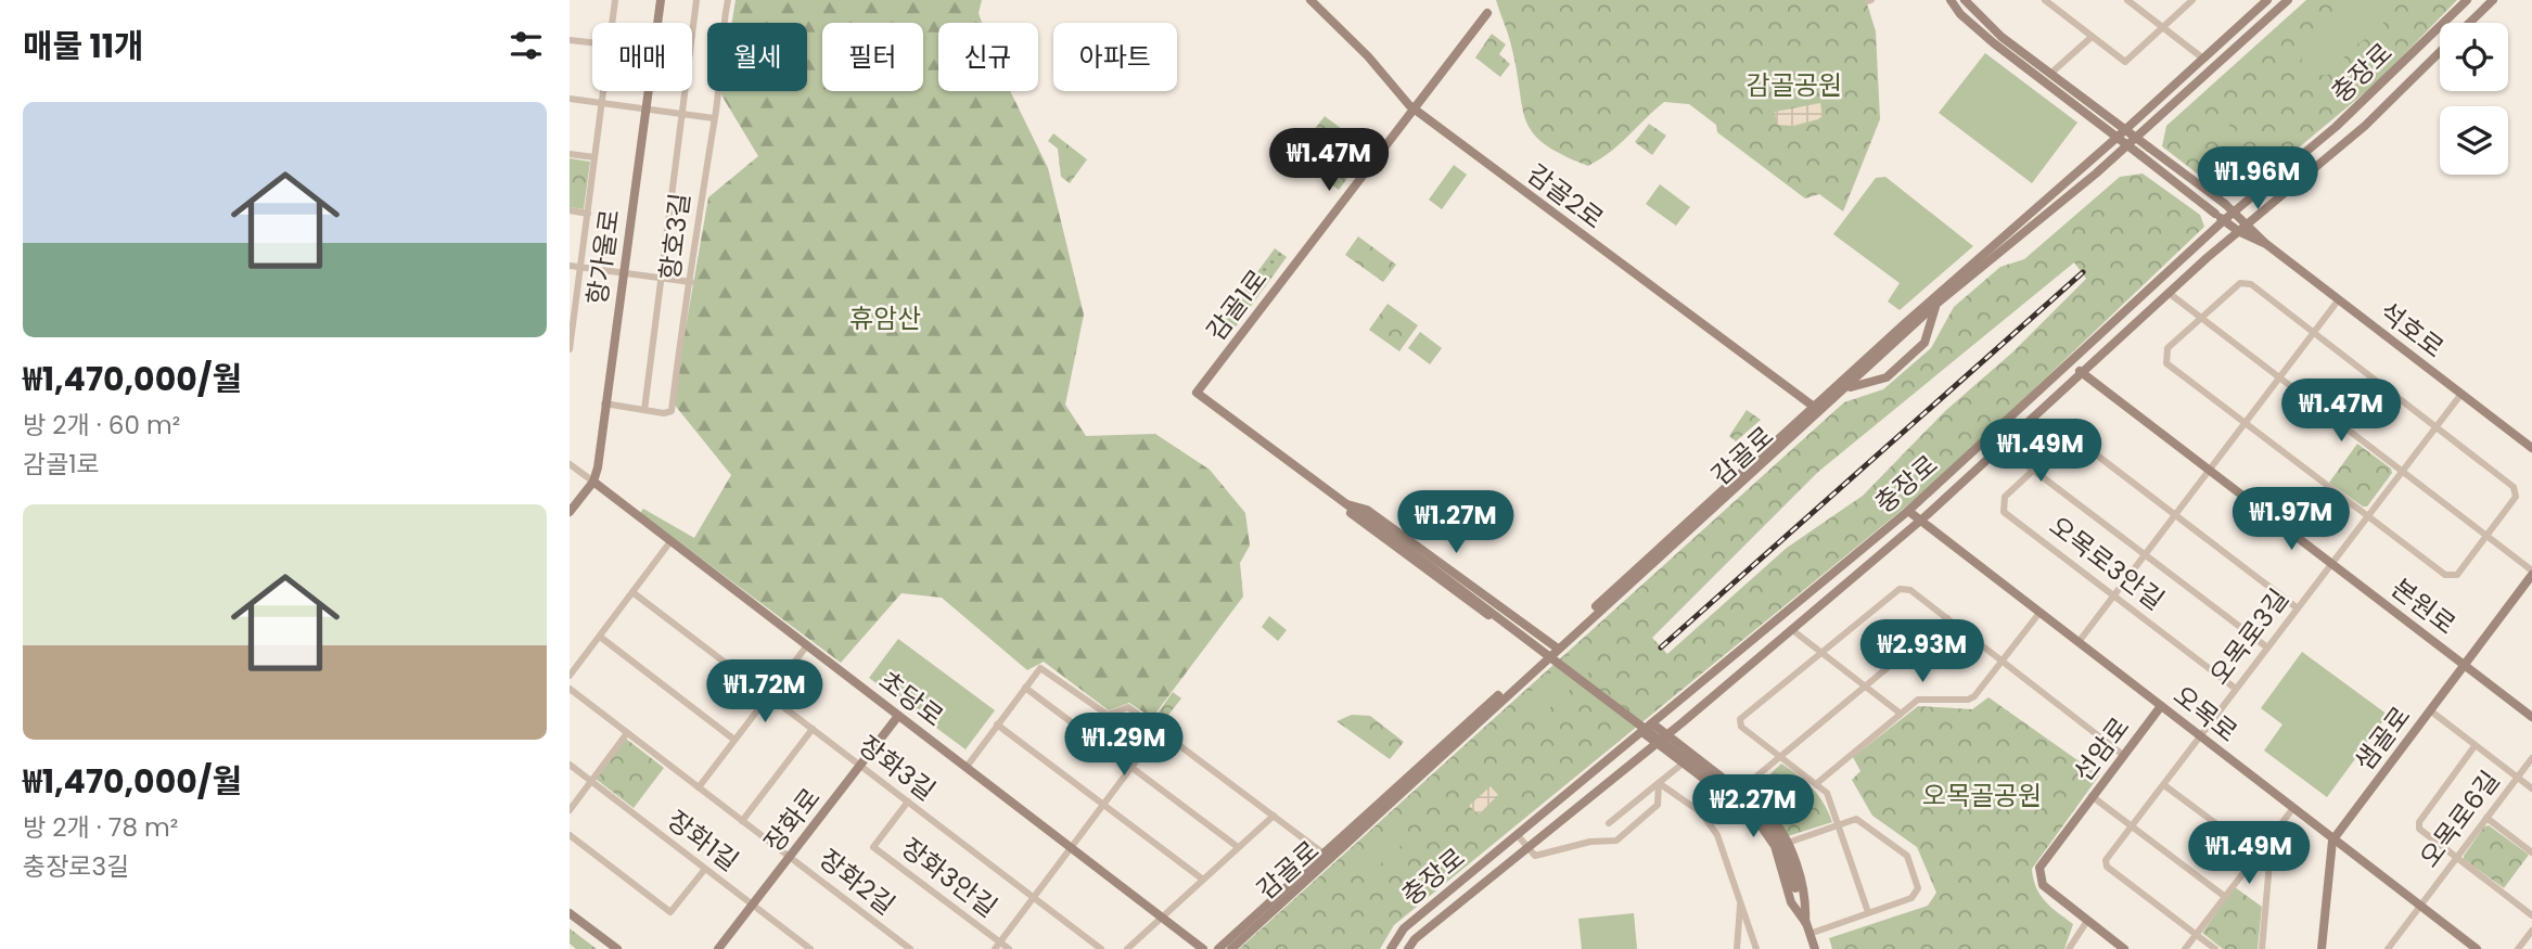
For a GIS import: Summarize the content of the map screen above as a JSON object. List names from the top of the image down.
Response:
{
  "streets": {
    "street": [
      "충장로",
      "감골2로",
      "항호3길",
      "항가울로",
      "감골1로",
      "석호로",
      "감골로",
      "오목로3안길",
      "본원로",
      "오목로3길",
      "초당로",
      "오목로",
      "샘골로",
      "선암로",
      "장화3길",
      "오목로6길",
      "장화로",
      "장화1길",
      "장화3안길",
      "장화2길"
    ]
  },
  "crossings": [
    ["충장로", "석호로"],
    ["충장로", "본원로"],
    ["충장로", "오목로"],
    ["감골2로", "감골1로"],
    ["감골2로", "감골로"],
    ["항호3길", "항가울로"],
    ["항가울로", "초당로"],
    ["석호로", "감골로"],
    ["석호로", "오목로3길"],
    ["오목로3안길", "오목로3길"],
    ["본원로", "오목로3길"],
    ["본원로", "샘골로"],
    ["오목로3길", "오목로"],
    ["초당로", "장화로"],
    ["오목로", "샘골로"],
    ["오목로", "선암로"],
    ["오목로", "오목로6길"],
    ["장화3길", "장화로"],
    ["장화3길", "장화3안길"],
    ["장화로", "장화1길"],
    ["장화로", "장화2길"]
  ],
  "parks": ["감골공원", "휴암산", "오목골공원"],
  "page": {
    "heading": "매물 11개",
    "chip": [
      "매매",
      "월세",
      "필터",
      "신규",
      "아파트"
    ],
    "list": [
      {
        "name": "₩1,470,000/월",
        "note": "방 2개 · 60 m² · 감골1로"
      },
      {
        "name": "₩1,470,000/월",
        "note": "방 2개 · 78 m² · 충장로3길"
      }
    ],
    "price": [
      "₩1.47M",
      "₩1.96M",
      "₩1.47M",
      "₩1.49M",
      "₩1.97M",
      "₩1.27M",
      "₩2.93M",
      "₩1.72M",
      "₩1.29M",
      "₩2.27M",
      "₩1.49M"
    ]
  }
}
